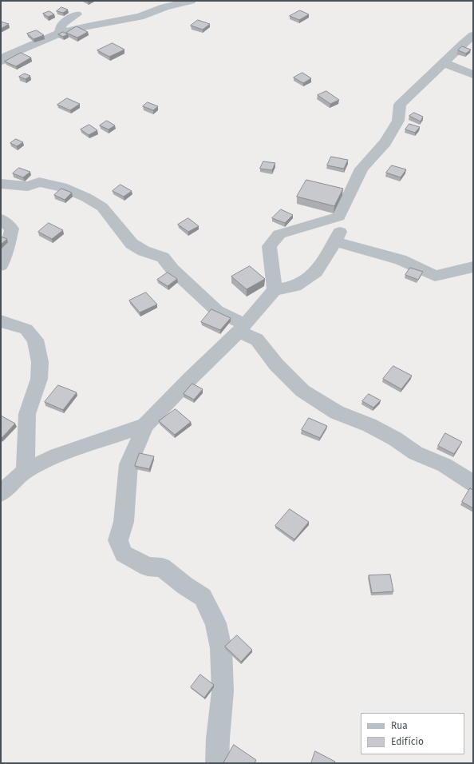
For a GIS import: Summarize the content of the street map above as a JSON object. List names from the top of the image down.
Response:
{
  "legend": ["Rua", "Edifício"]
}
